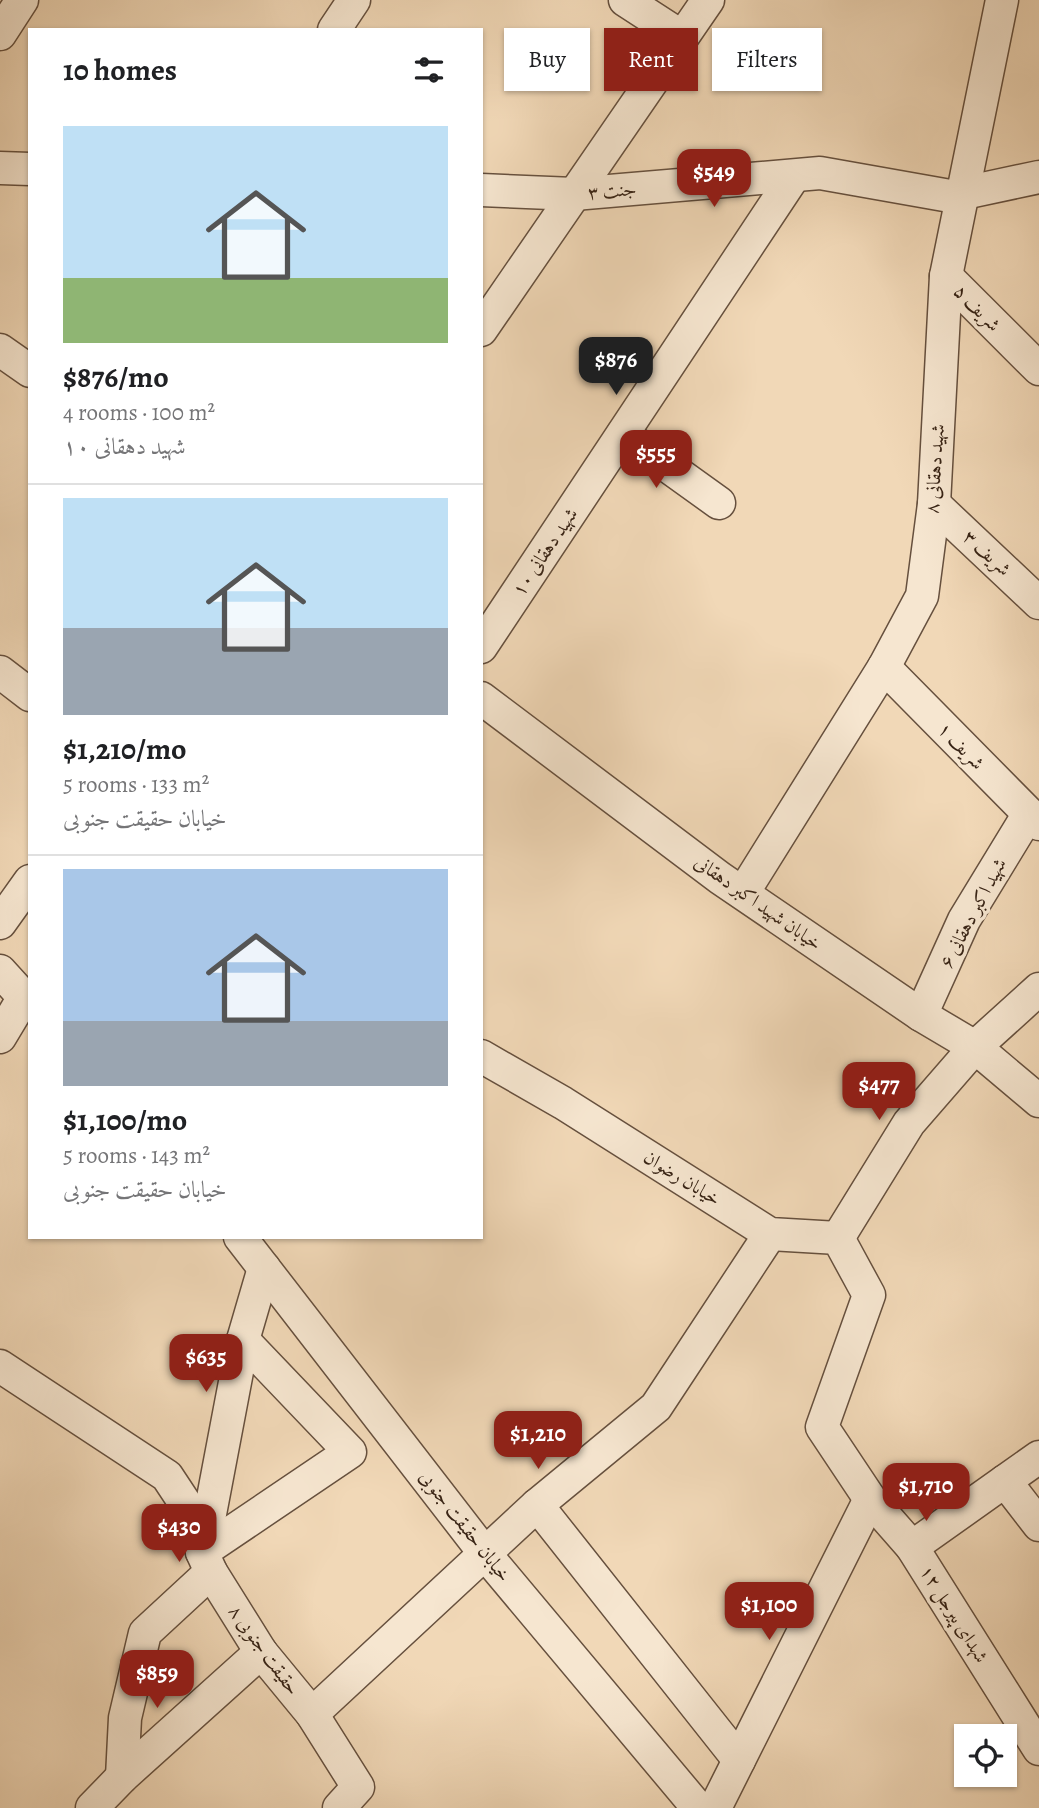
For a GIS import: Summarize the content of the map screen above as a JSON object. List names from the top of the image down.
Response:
{
  "streets": {
    "street": [
      "جنت ۳",
      "شریف ۵",
      "شهید دهقانی ۸",
      "شهید دهقانی ۱۰",
      "شریف ۳",
      "شریف ۱",
      "خیابان شهید اکبر دهقانی",
      "شهید اکبر دهقانی ۶",
      "خیابان رضوان",
      "خیابان حقیقت جنوبی",
      "شهدای پیرجل ۱۲",
      "حقیقت جنوبی ۸"
    ]
  },
  "crossings": [
    ["جنت ۳", "شهید دهقانی ۸"],
    ["جنت ۳", "شهید دهقانی ۱۰"],
    ["شریف ۵", "شهید دهقانی ۸"],
    ["شهید دهقانی ۸", "شریف ۳"],
    ["شهید دهقانی ۸", "شریف ۱"],
    ["شهید دهقانی ۸", "خیابان شهید اکبر دهقانی"],
    ["شریف ۱", "شهید اکبر دهقانی ۶"],
    ["خیابان شهید اکبر دهقانی", "شهید اکبر دهقانی ۶"],
    ["خیابان رضوان", "شهدای پیرجل ۱۲"]
  ],
  "page": {
    "chip": ["Buy", "Rent", "Filters"],
    "heading": "10 homes",
    "list": [
      {
        "name": "$876/mo",
        "note": "4 rooms · 100 m² · شهید دهقانی ۱۰"
      },
      {
        "name": "$1,210/mo",
        "note": "5 rooms · 133 m² · خیابان حقیقت جنوبی"
      },
      {
        "name": "$1,100/mo",
        "note": "5 rooms · 143 m² · خیابان حقیقت جنوبی"
      }
    ],
    "price": [
      "$549",
      "$876",
      "$555",
      "$477",
      "$635",
      "$1,210",
      "$1,710",
      "$430",
      "$1,100",
      "$859"
    ]
  }
}
